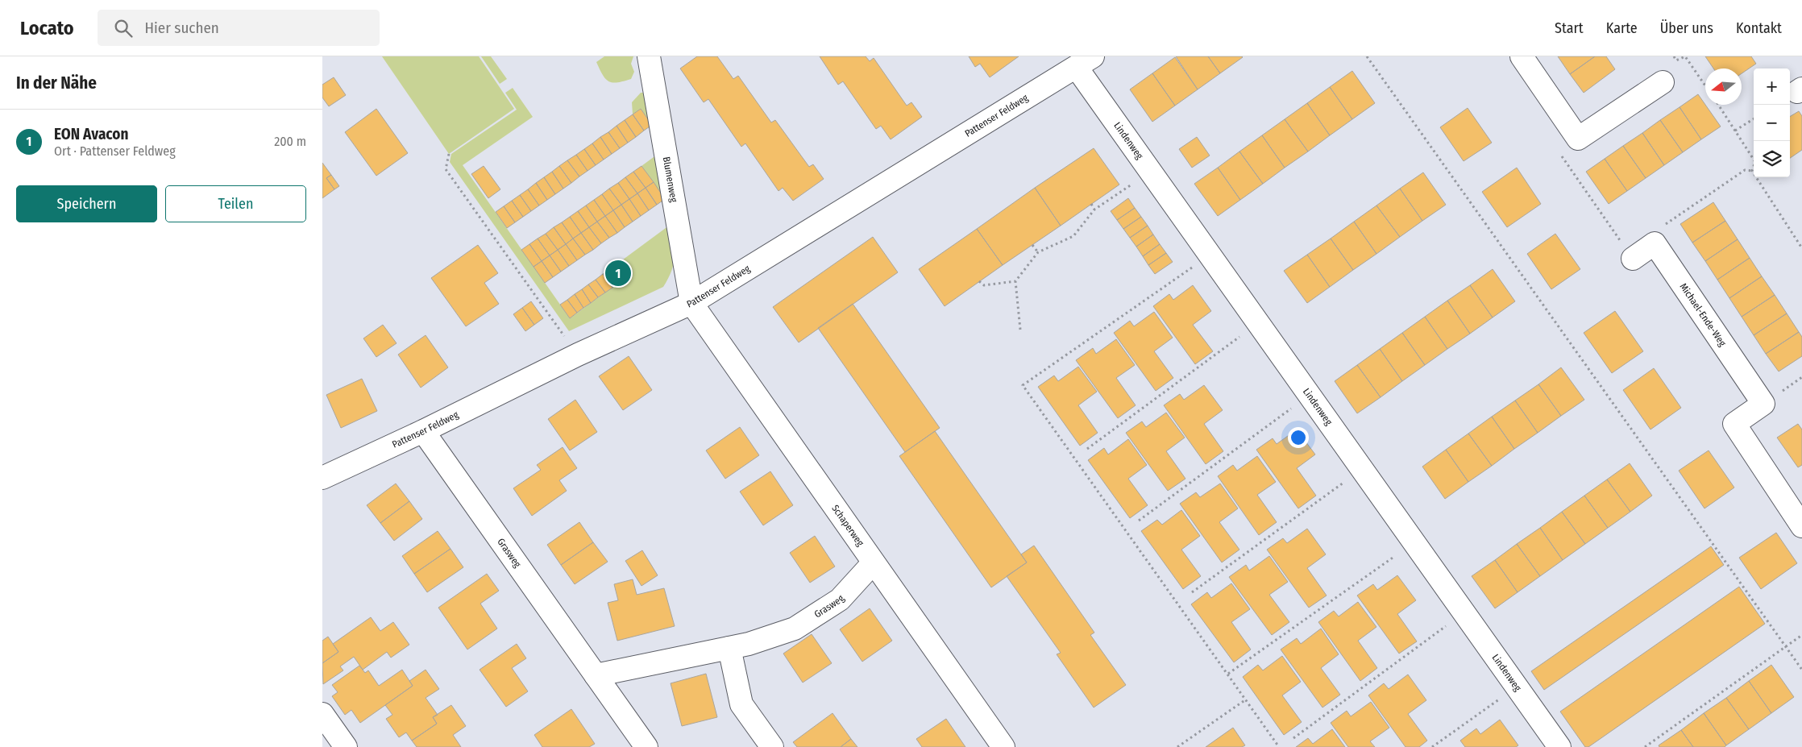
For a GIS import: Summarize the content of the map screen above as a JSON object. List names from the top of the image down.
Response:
{
  "streets": {
    "street": [
      "Pattenser Feldweg",
      "Lindenweg",
      "Blumenweg",
      "Michael-Ende-Weg",
      "Schaperweg",
      "Grasweg"
    ]
  },
  "crossings": [
    ["Pattenser Feldweg", "Lindenweg"],
    ["Pattenser Feldweg", "Blumenweg"],
    ["Pattenser Feldweg", "Schaperweg"],
    ["Pattenser Feldweg", "Grasweg"],
    ["Blumenweg", "Schaperweg"],
    ["Schaperweg", "Grasweg"]
  ],
  "north": "left",
  "page": {
    "header": "Locato",
    "search": "Hier suchen",
    "nav": [
      "Start",
      "Karte",
      "Über uns",
      "Kontakt"
    ],
    "heading": "In der Nähe",
    "map_buttons": ["+", "−"],
    "list": [
      {
        "mark": "1",
        "name": "EON Avacon",
        "note": "Ort · Pattenser Feldweg",
        "value": "200 m"
      }
    ],
    "buttons": ["Speichern", "Teilen"],
    "pins": "1"
  }
}
